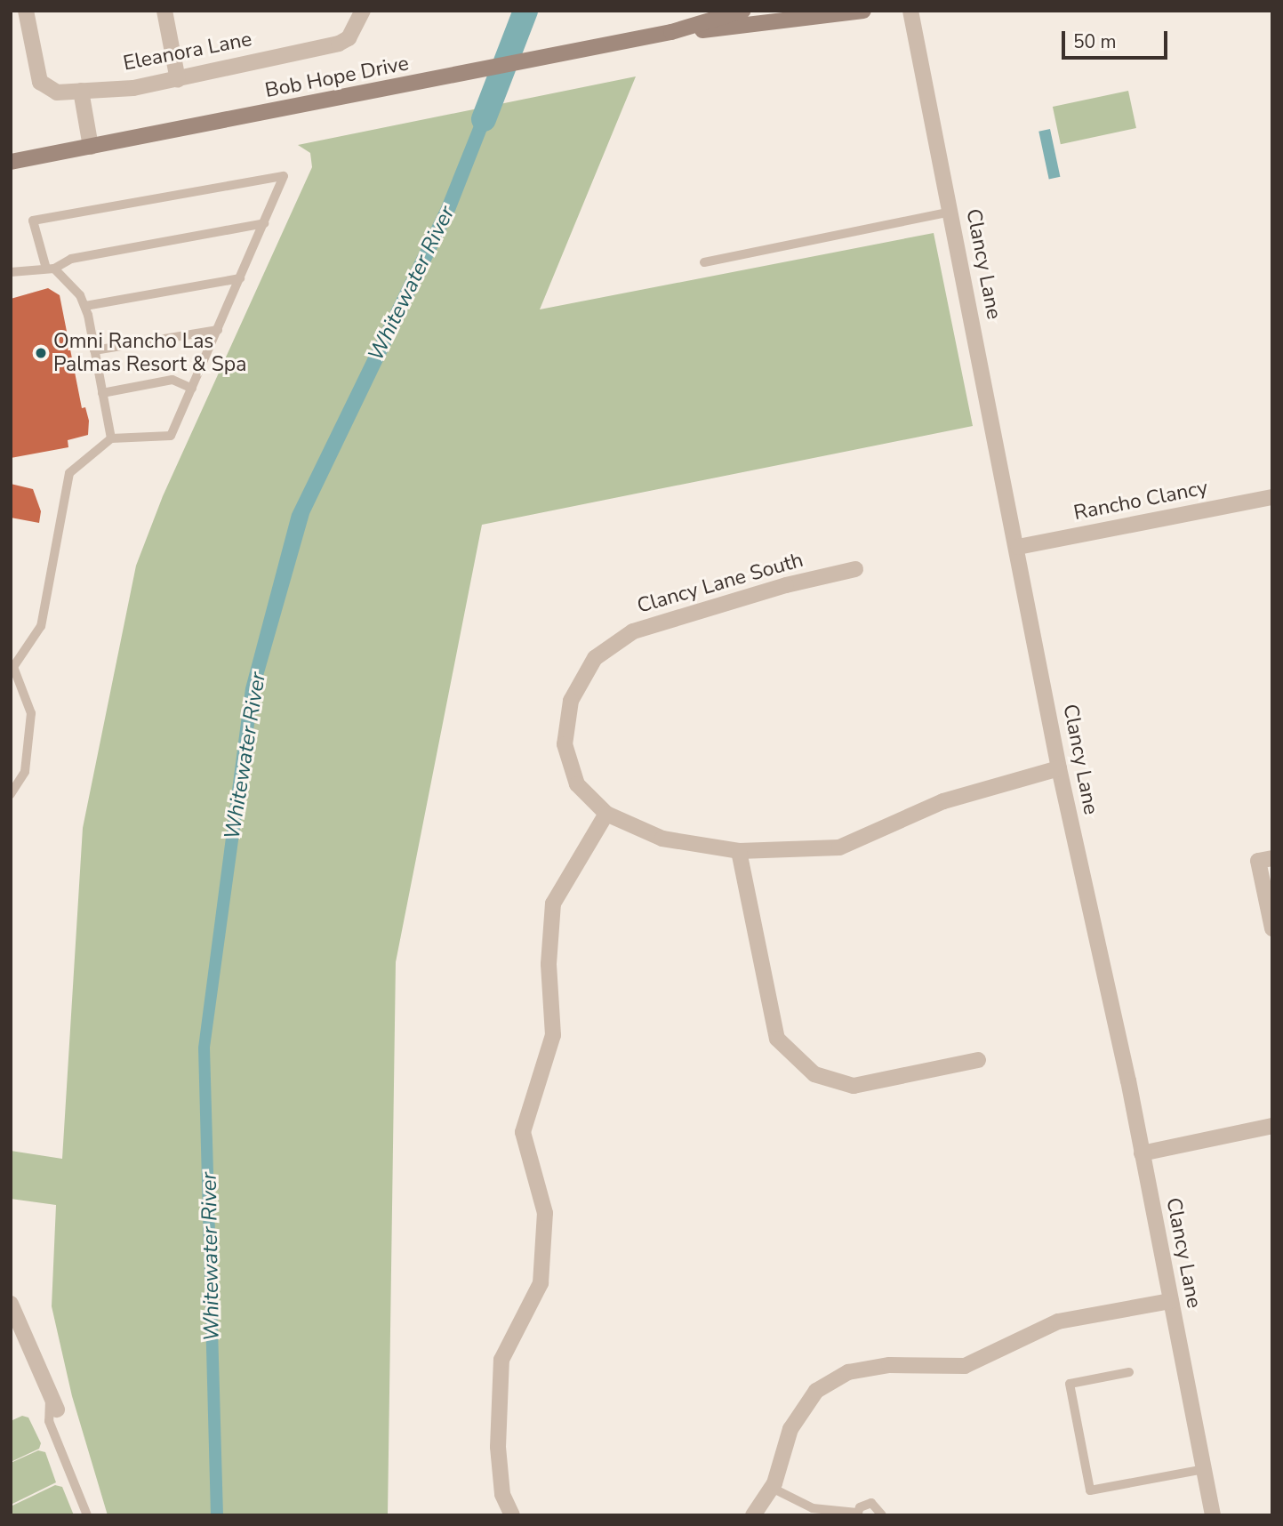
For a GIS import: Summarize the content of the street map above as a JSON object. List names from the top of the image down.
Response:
{
  "streets": {
    "main road": ["Bob Hope Drive"],
    "street": [
      "Eleanora Lane",
      "Clancy Lane",
      "Rancho Clancy",
      "Clancy Lane South"
    ]
  },
  "crossings": [
    ["Clancy Lane", "Rancho Clancy"],
    ["Clancy Lane", "Clancy Lane South"]
  ],
  "water": ["Whitewater River"],
  "places": ["Omni Rancho Las Palmas Resort & Spa"],
  "scale_bar": "50 m"
}
